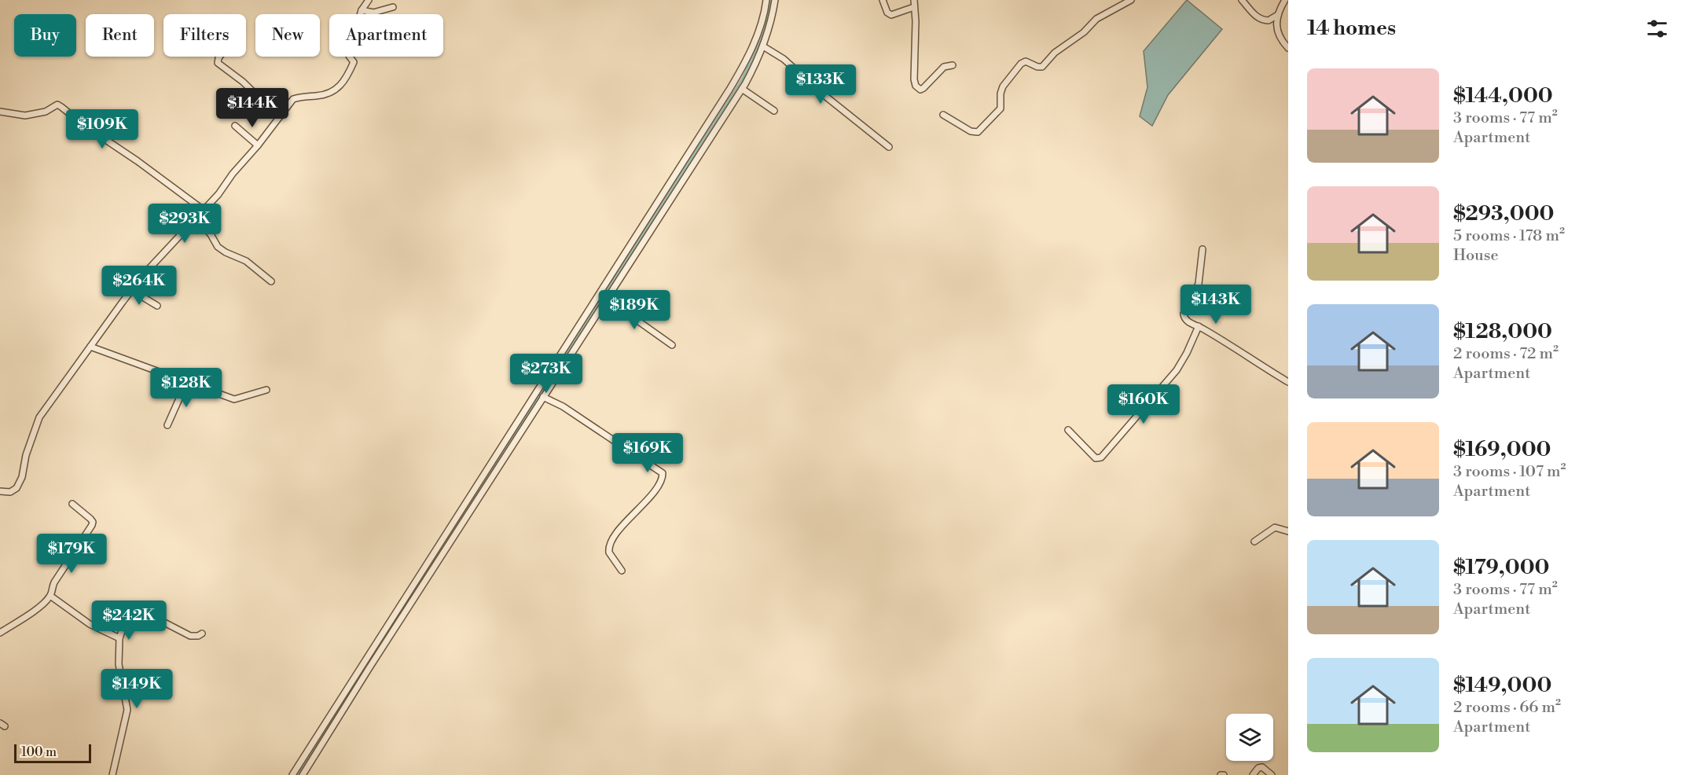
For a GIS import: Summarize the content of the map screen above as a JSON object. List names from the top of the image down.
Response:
{
  "scale_bar": "100 m",
  "page": {
    "heading": "14 homes",
    "chip": [
      "Buy",
      "Rent",
      "Filters",
      "New",
      "Apartment"
    ],
    "list": [
      {
        "name": "$144,000",
        "note": "3 rooms · 77 m² · Apartment"
      },
      {
        "name": "$293,000",
        "note": "5 rooms · 178 m² · House"
      },
      {
        "name": "$128,000",
        "note": "2 rooms · 72 m² · Apartment"
      },
      {
        "name": "$169,000",
        "note": "3 rooms · 107 m² · Apartment"
      },
      {
        "name": "$179,000",
        "note": "3 rooms · 77 m² · Apartment"
      },
      {
        "name": "$149,000",
        "note": "2 rooms · 66 m² · Apartment"
      }
    ],
    "price": [
      "$133K",
      "$144K",
      "$109K",
      "$293K",
      "$264K",
      "$143K",
      "$189K",
      "$273K",
      "$128K",
      "$160K",
      "$169K",
      "$179K",
      "$242K",
      "$149K"
    ],
    "scale": "100 m"
  }
}
